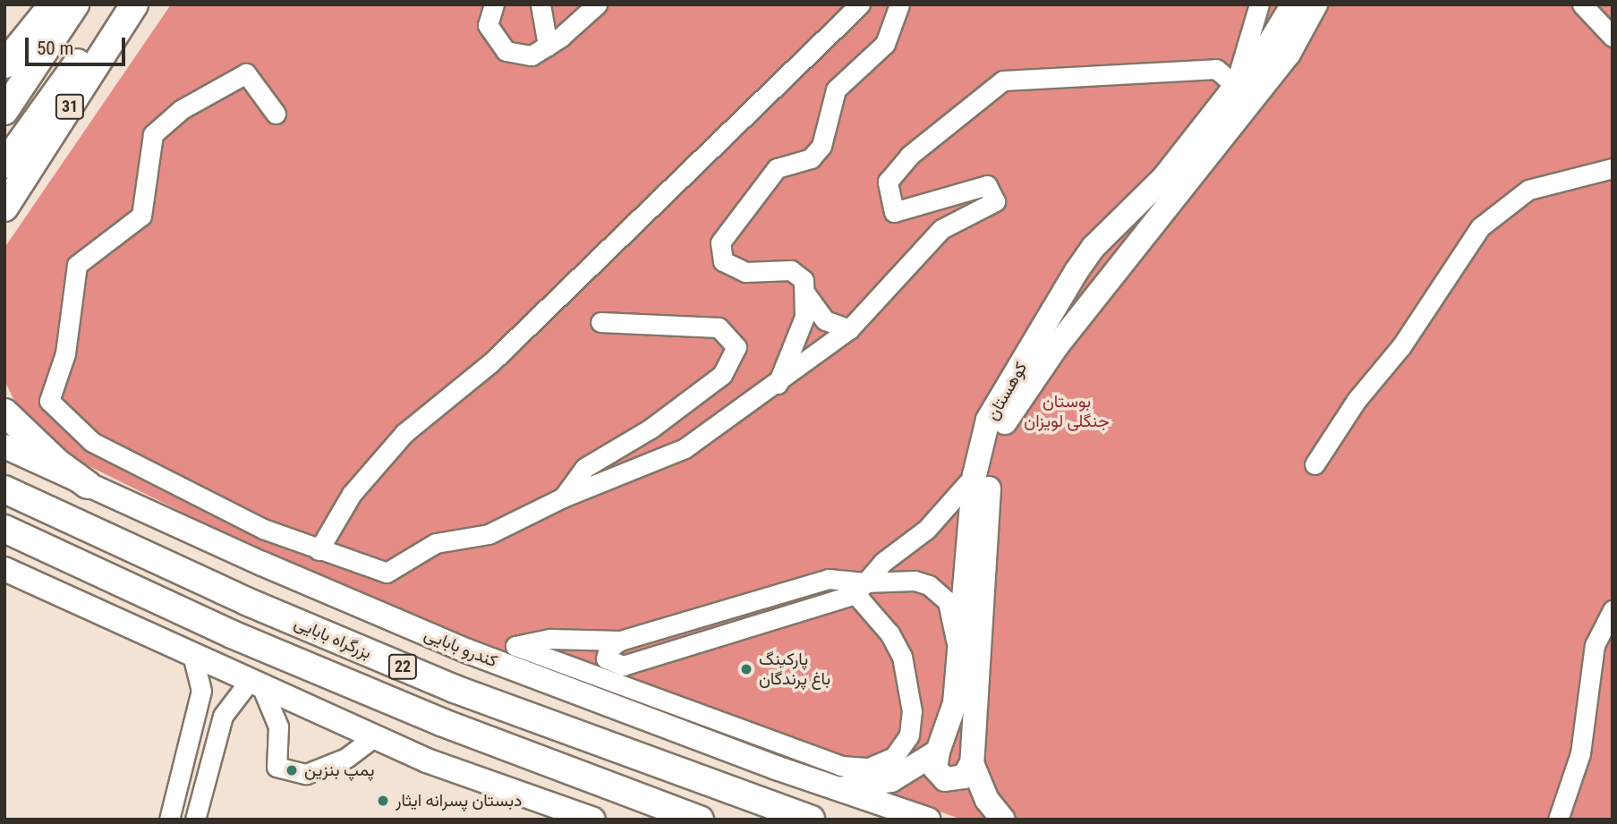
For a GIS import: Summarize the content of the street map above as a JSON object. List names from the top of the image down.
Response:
{
  "streets": {
    "highway": ["31", "بزرگراه بابایی", "22"],
    "main road": ["کوهستان", "کندرو بابایی"]
  },
  "parks": ["بوستان جنگلی لویزان"],
  "places": ["پارکینگ باغ پرندگان", "پمپ بنزین", "دبستان پسرانه ایثار"],
  "scale_bar": "50 m"
}
